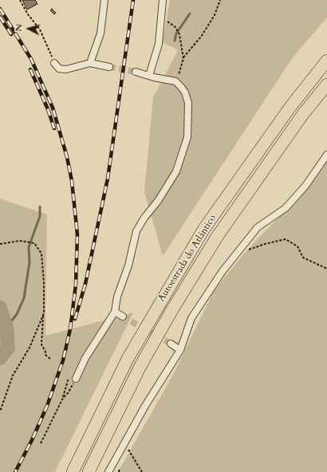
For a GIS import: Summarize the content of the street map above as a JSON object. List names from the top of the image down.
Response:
{
  "streets": {
    "highway": ["Autoestrada do Atlántico"]
  },
  "north": "left"
}
